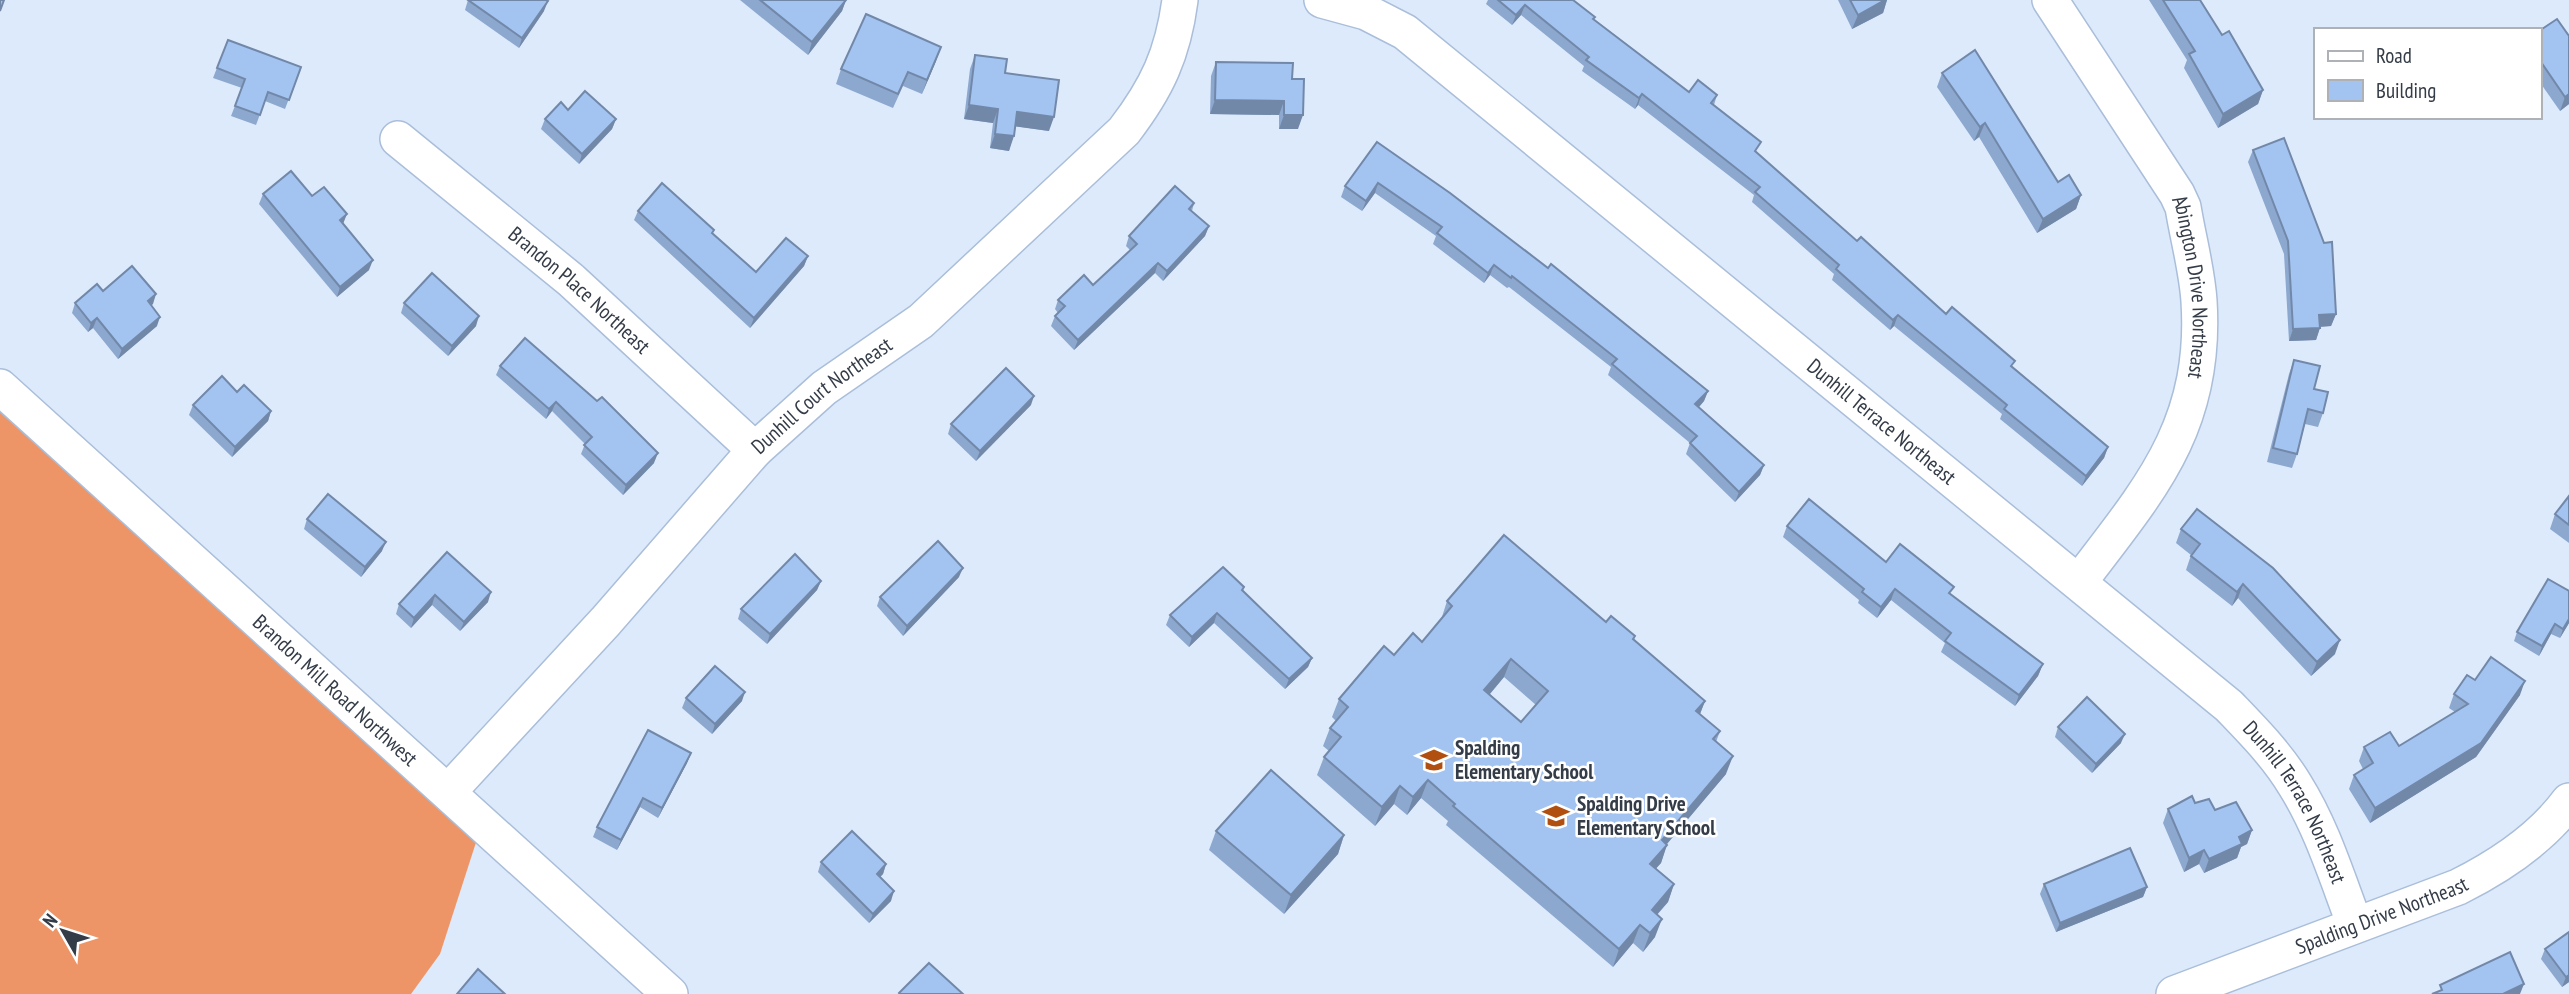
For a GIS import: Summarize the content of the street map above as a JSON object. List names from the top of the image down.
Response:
{
  "streets": {
    "street": [
      "Abington Drive Northeast",
      "Brandon Place Northeast",
      "Dunhill Court Northeast",
      "Dunhill Terrace Northeast",
      "Brandon Mill Road Northwest",
      "Spalding Drive Northeast"
    ]
  },
  "crossings": [
    ["Abington Drive Northeast", "Dunhill Terrace Northeast"],
    ["Brandon Place Northeast", "Dunhill Court Northeast"],
    ["Dunhill Court Northeast", "Brandon Mill Road Northwest"],
    ["Dunhill Terrace Northeast", "Spalding Drive Northeast"]
  ],
  "places": {
    "school or university": ["Spalding Elementary School", "Spalding Drive Elementary School"]
  },
  "legend": ["Road", "Building"],
  "north": "top left"
}
